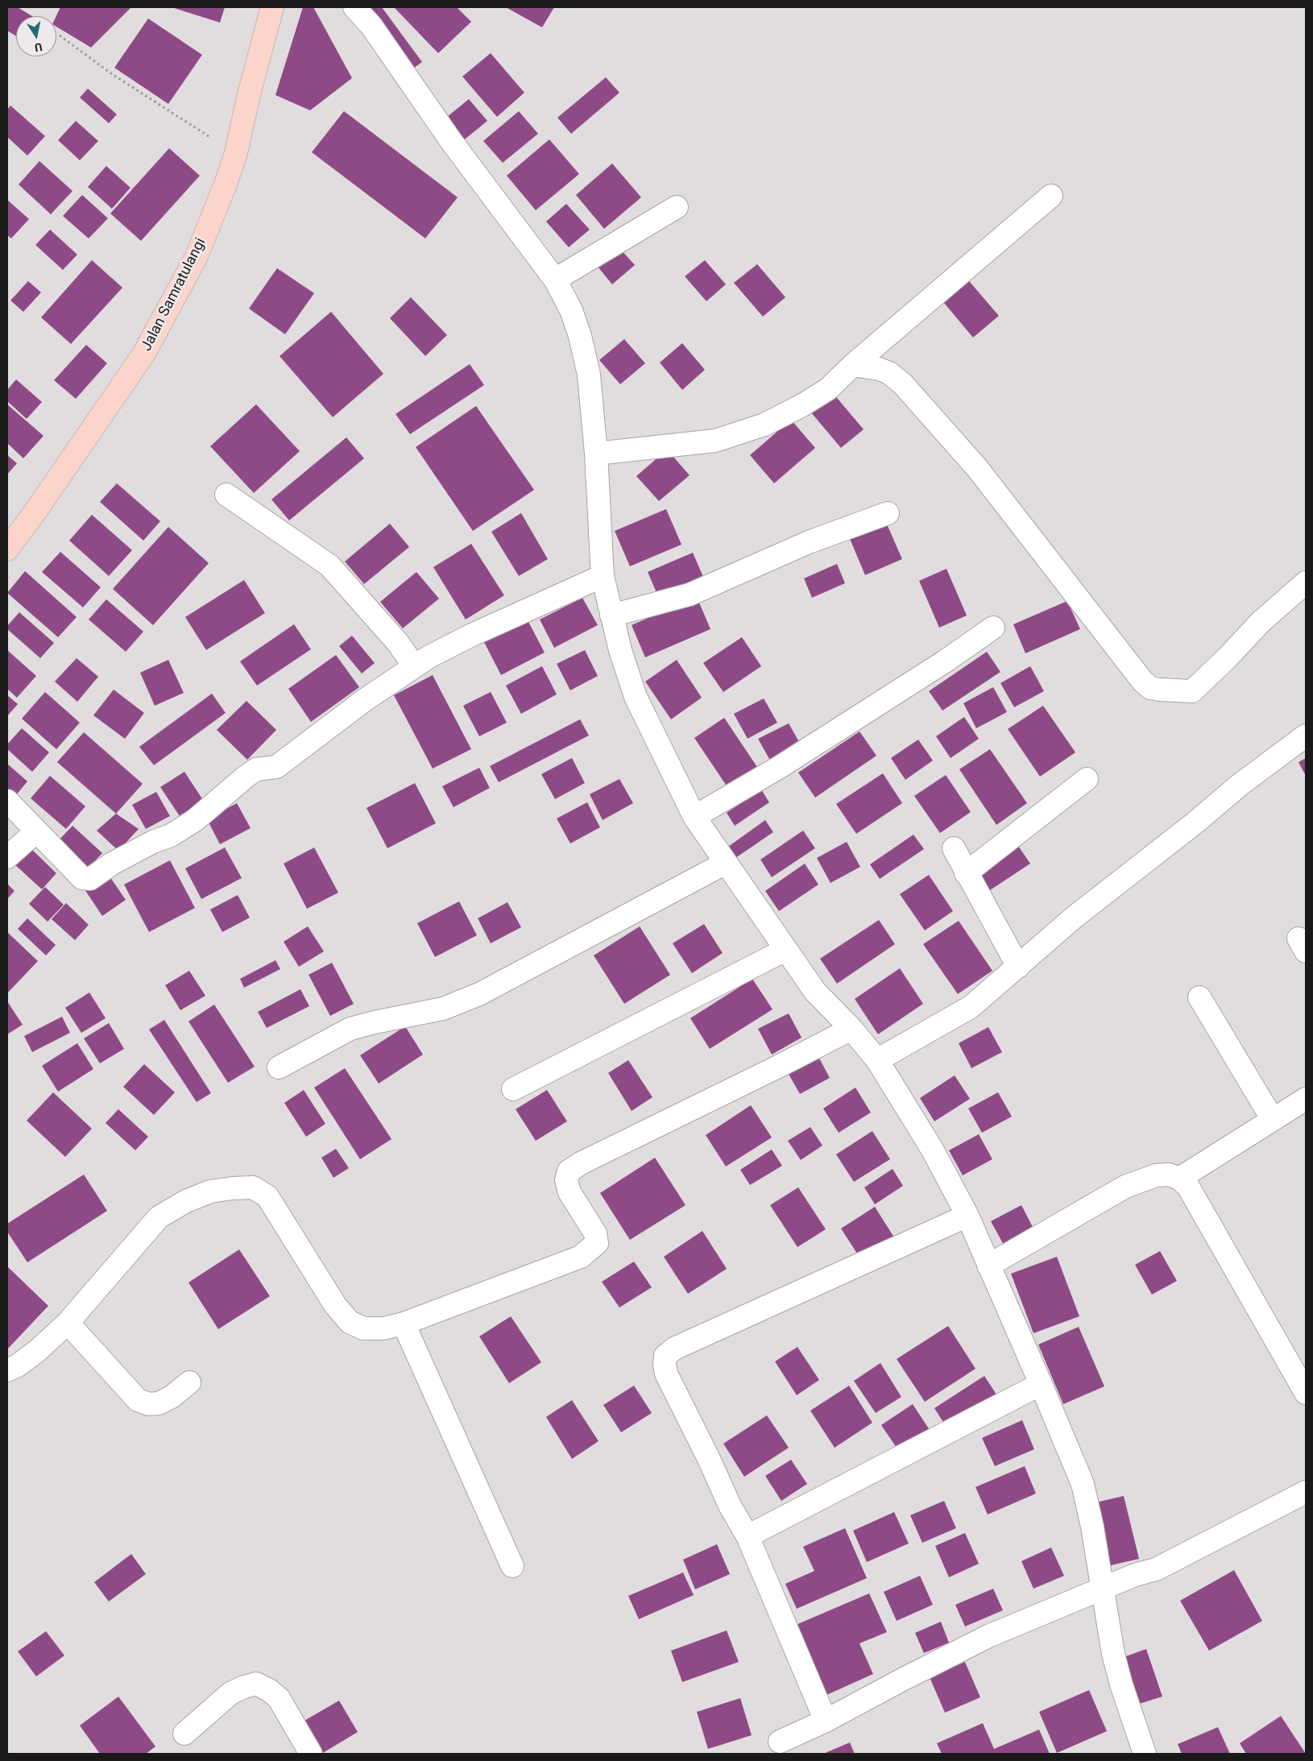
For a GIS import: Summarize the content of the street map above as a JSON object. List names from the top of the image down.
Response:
{
  "streets": {
    "main road": ["Jalan Samratulangi"]
  },
  "north": "bottom"
}
